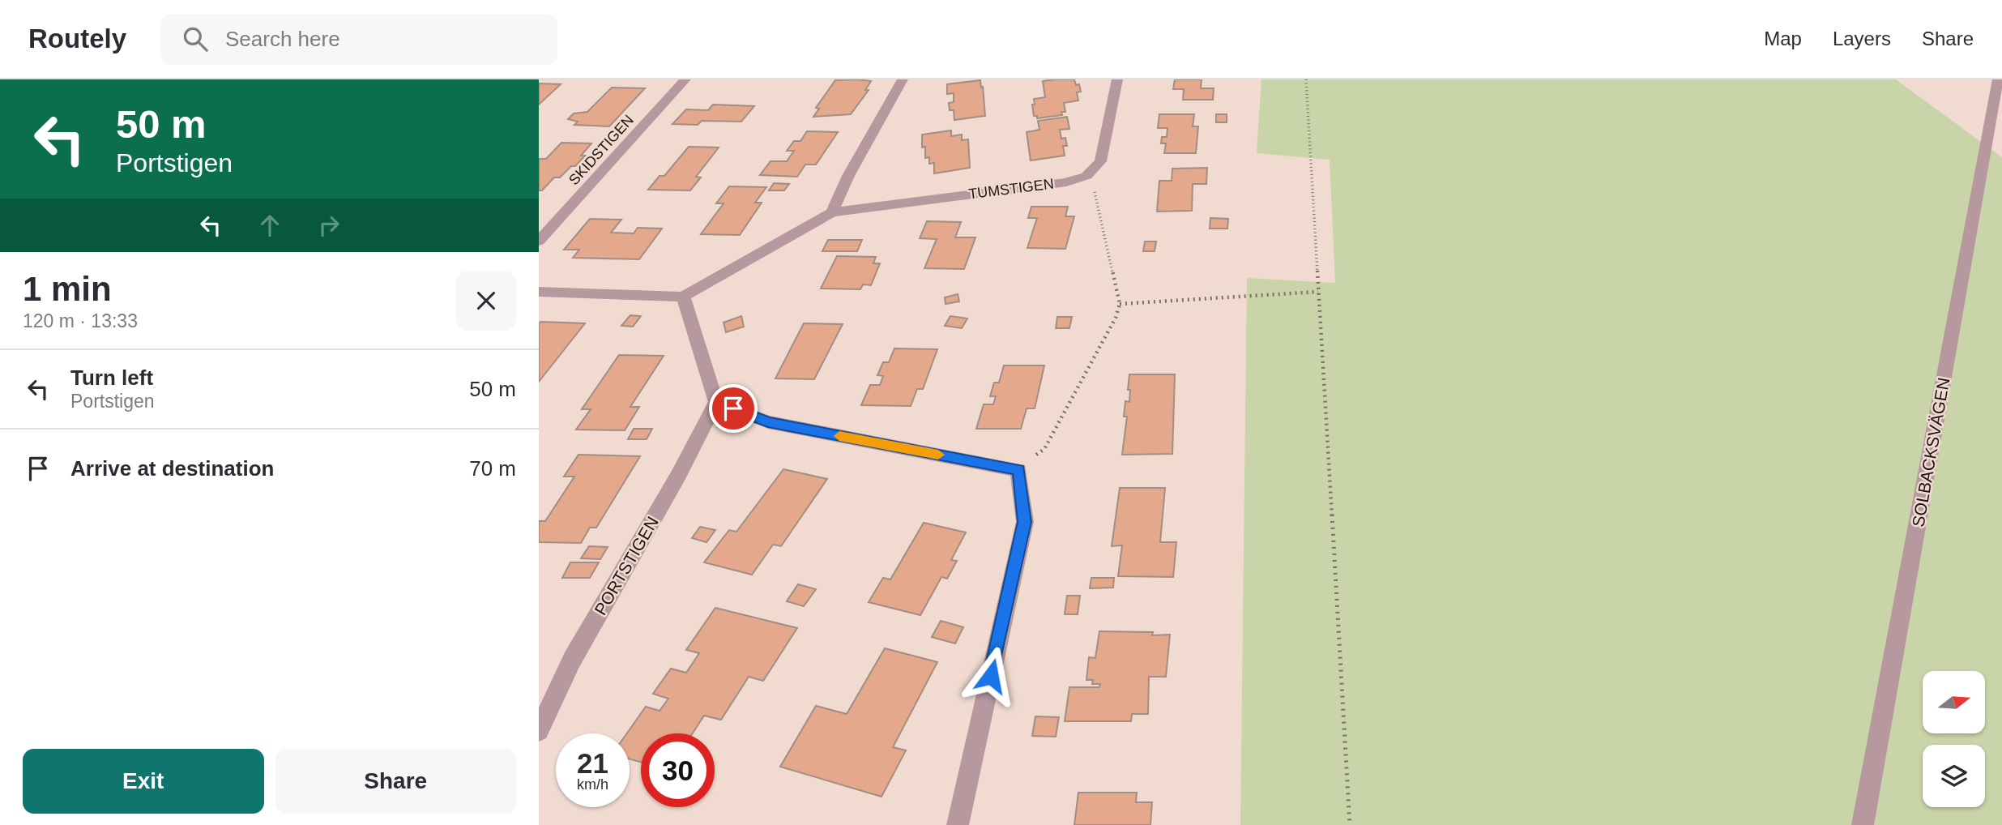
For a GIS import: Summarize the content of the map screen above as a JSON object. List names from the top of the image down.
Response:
{
  "streets": {
    "street": [
      "SKIDSTIGEN",
      "TUMSTIGEN",
      "SOLBACKSVÄGEN",
      "PORTSTIGEN"
    ]
  },
  "north": "right",
  "page": {
    "header": "Routely",
    "search": "Search here",
    "nav": ["Map", "Layers", "Share"],
    "turn": ["50 m", "Portstigen"],
    "heading": ["1 min", "120 m · 13:33"],
    "list": [
      {
        "name": "Turn left",
        "note": "Portstigen",
        "value": "50 m"
      },
      {
        "name": "Arrive at destination",
        "value": "70 m"
      }
    ],
    "speed": "21 km/h",
    "limit": "30",
    "buttons": ["Exit", "Share"]
  }
}
